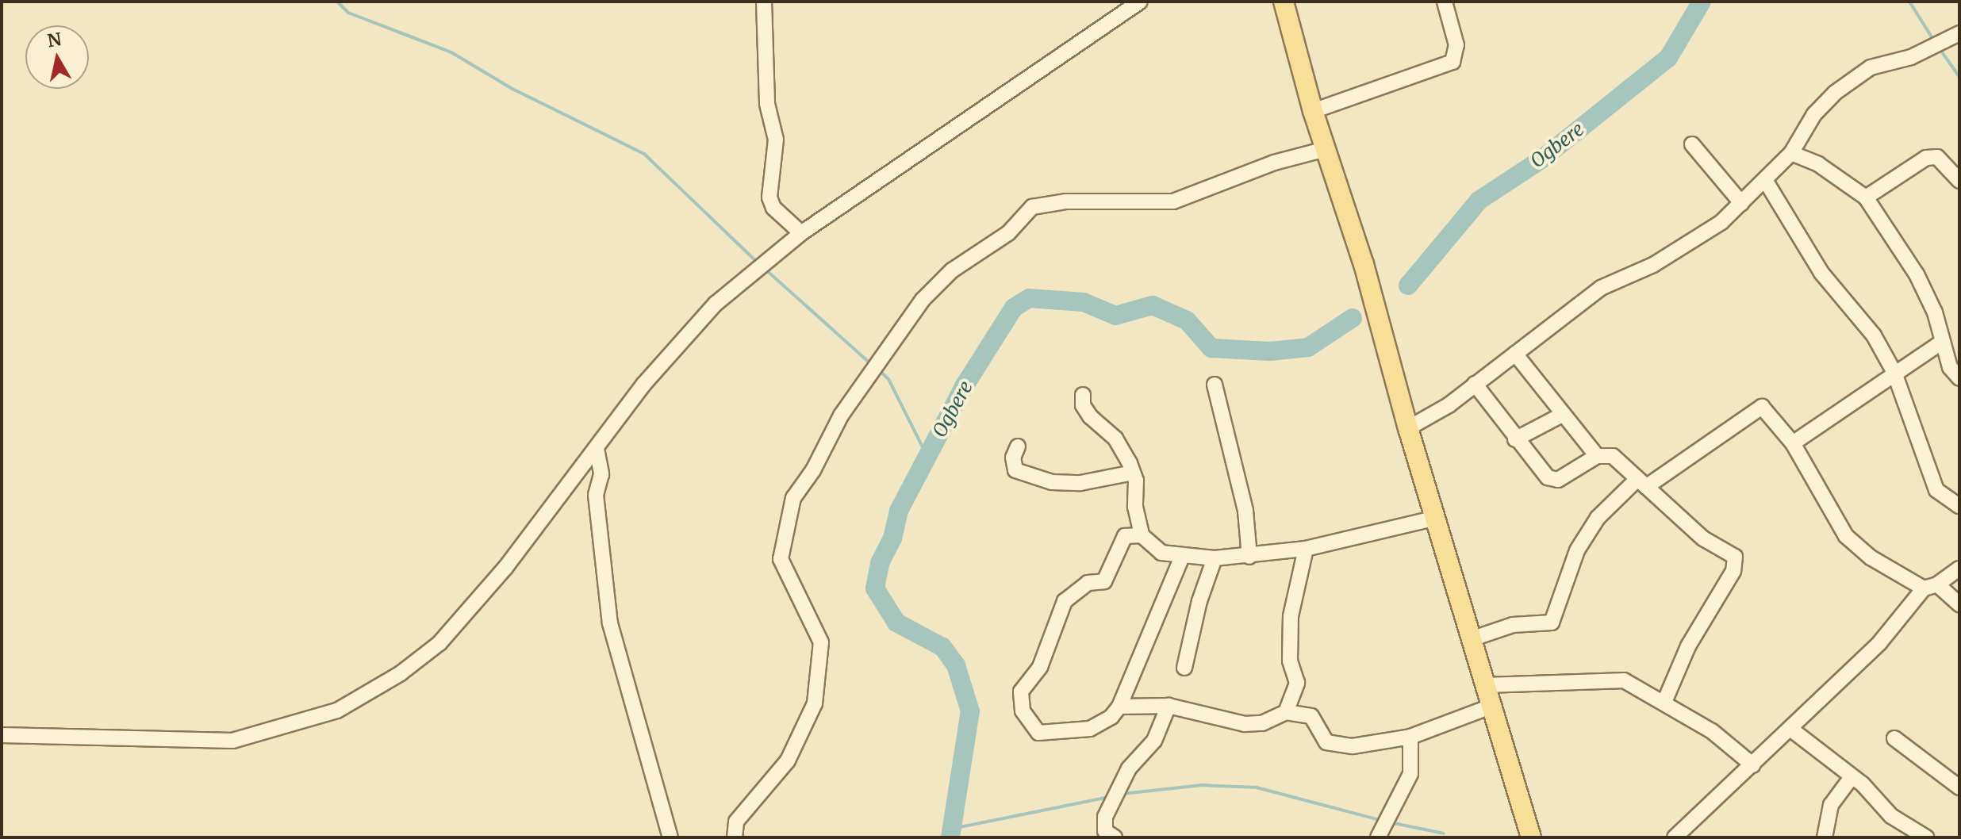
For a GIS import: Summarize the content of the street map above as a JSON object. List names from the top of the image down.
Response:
{
  "water": ["Ogbere"],
  "north": "top"
}
